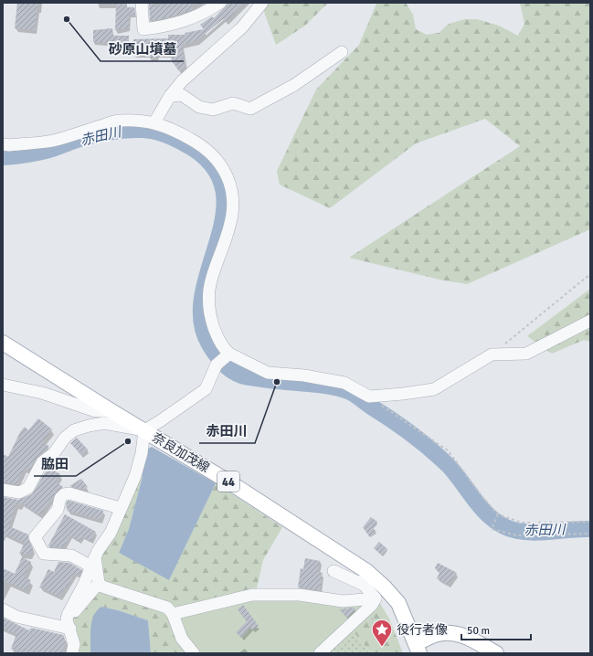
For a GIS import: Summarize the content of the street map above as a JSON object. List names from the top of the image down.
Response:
{
  "streets": {
    "main road": ["奈良加茂線", "44"]
  },
  "water": ["赤田川"],
  "places": {
    "other": ["砂原山墳墓", "赤田川", "脇田"],
    "place": ["役行者像"]
  },
  "scale_bar": "50 m"
}
